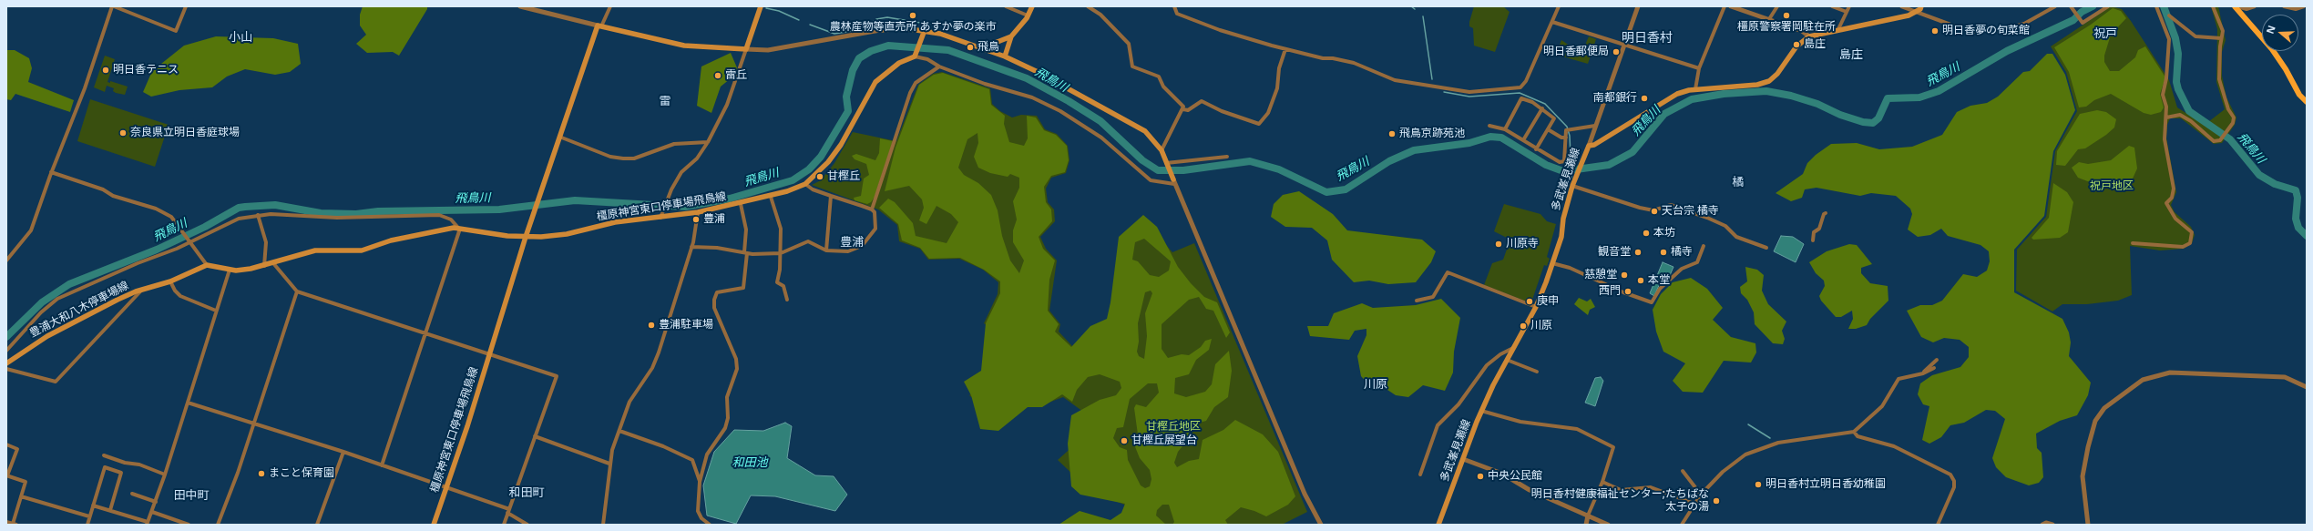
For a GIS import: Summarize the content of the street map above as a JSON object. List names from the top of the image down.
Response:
{
  "streets": {
    "main road": ["多武峯見瀬線", "橿原神宮東口停車場飛鳥線", "豊浦大和八木停車場線"]
  },
  "districts": [
    "祝戸",
    "小山",
    "明日香村",
    "島庄",
    "雷",
    "橘",
    "豊浦",
    "川原",
    "和田町",
    "田中町"
  ],
  "water": ["飛鳥川", "和田池"],
  "parks": ["祝戸地区", "甘樫丘地区"],
  "places": [
    "農林産物等直売所 あすか夢の楽市",
    "橿原警察署岡駐在所",
    "明日香夢の旬菜館",
    "島庄",
    "飛鳥",
    "明日香郵便局",
    "明日香テニス",
    "雷丘",
    "南都銀行",
    "奈良県立明日香庭球場",
    "飛鳥京跡苑池",
    "甘樫丘",
    "天台宗 橘寺",
    "豊浦",
    "本坊",
    "川原寺",
    "観音堂",
    "橘寺",
    "慈憩堂",
    "本堂",
    "西門",
    "庚申",
    "豊浦駐車場",
    "川原",
    "甘樫丘展望台",
    "まこと保育園",
    "中央公民館",
    "明日香村立明日香幼稚園",
    "明日香村健康福祉センター;たちばな 太子の湯"
  ],
  "north": "left"
}
